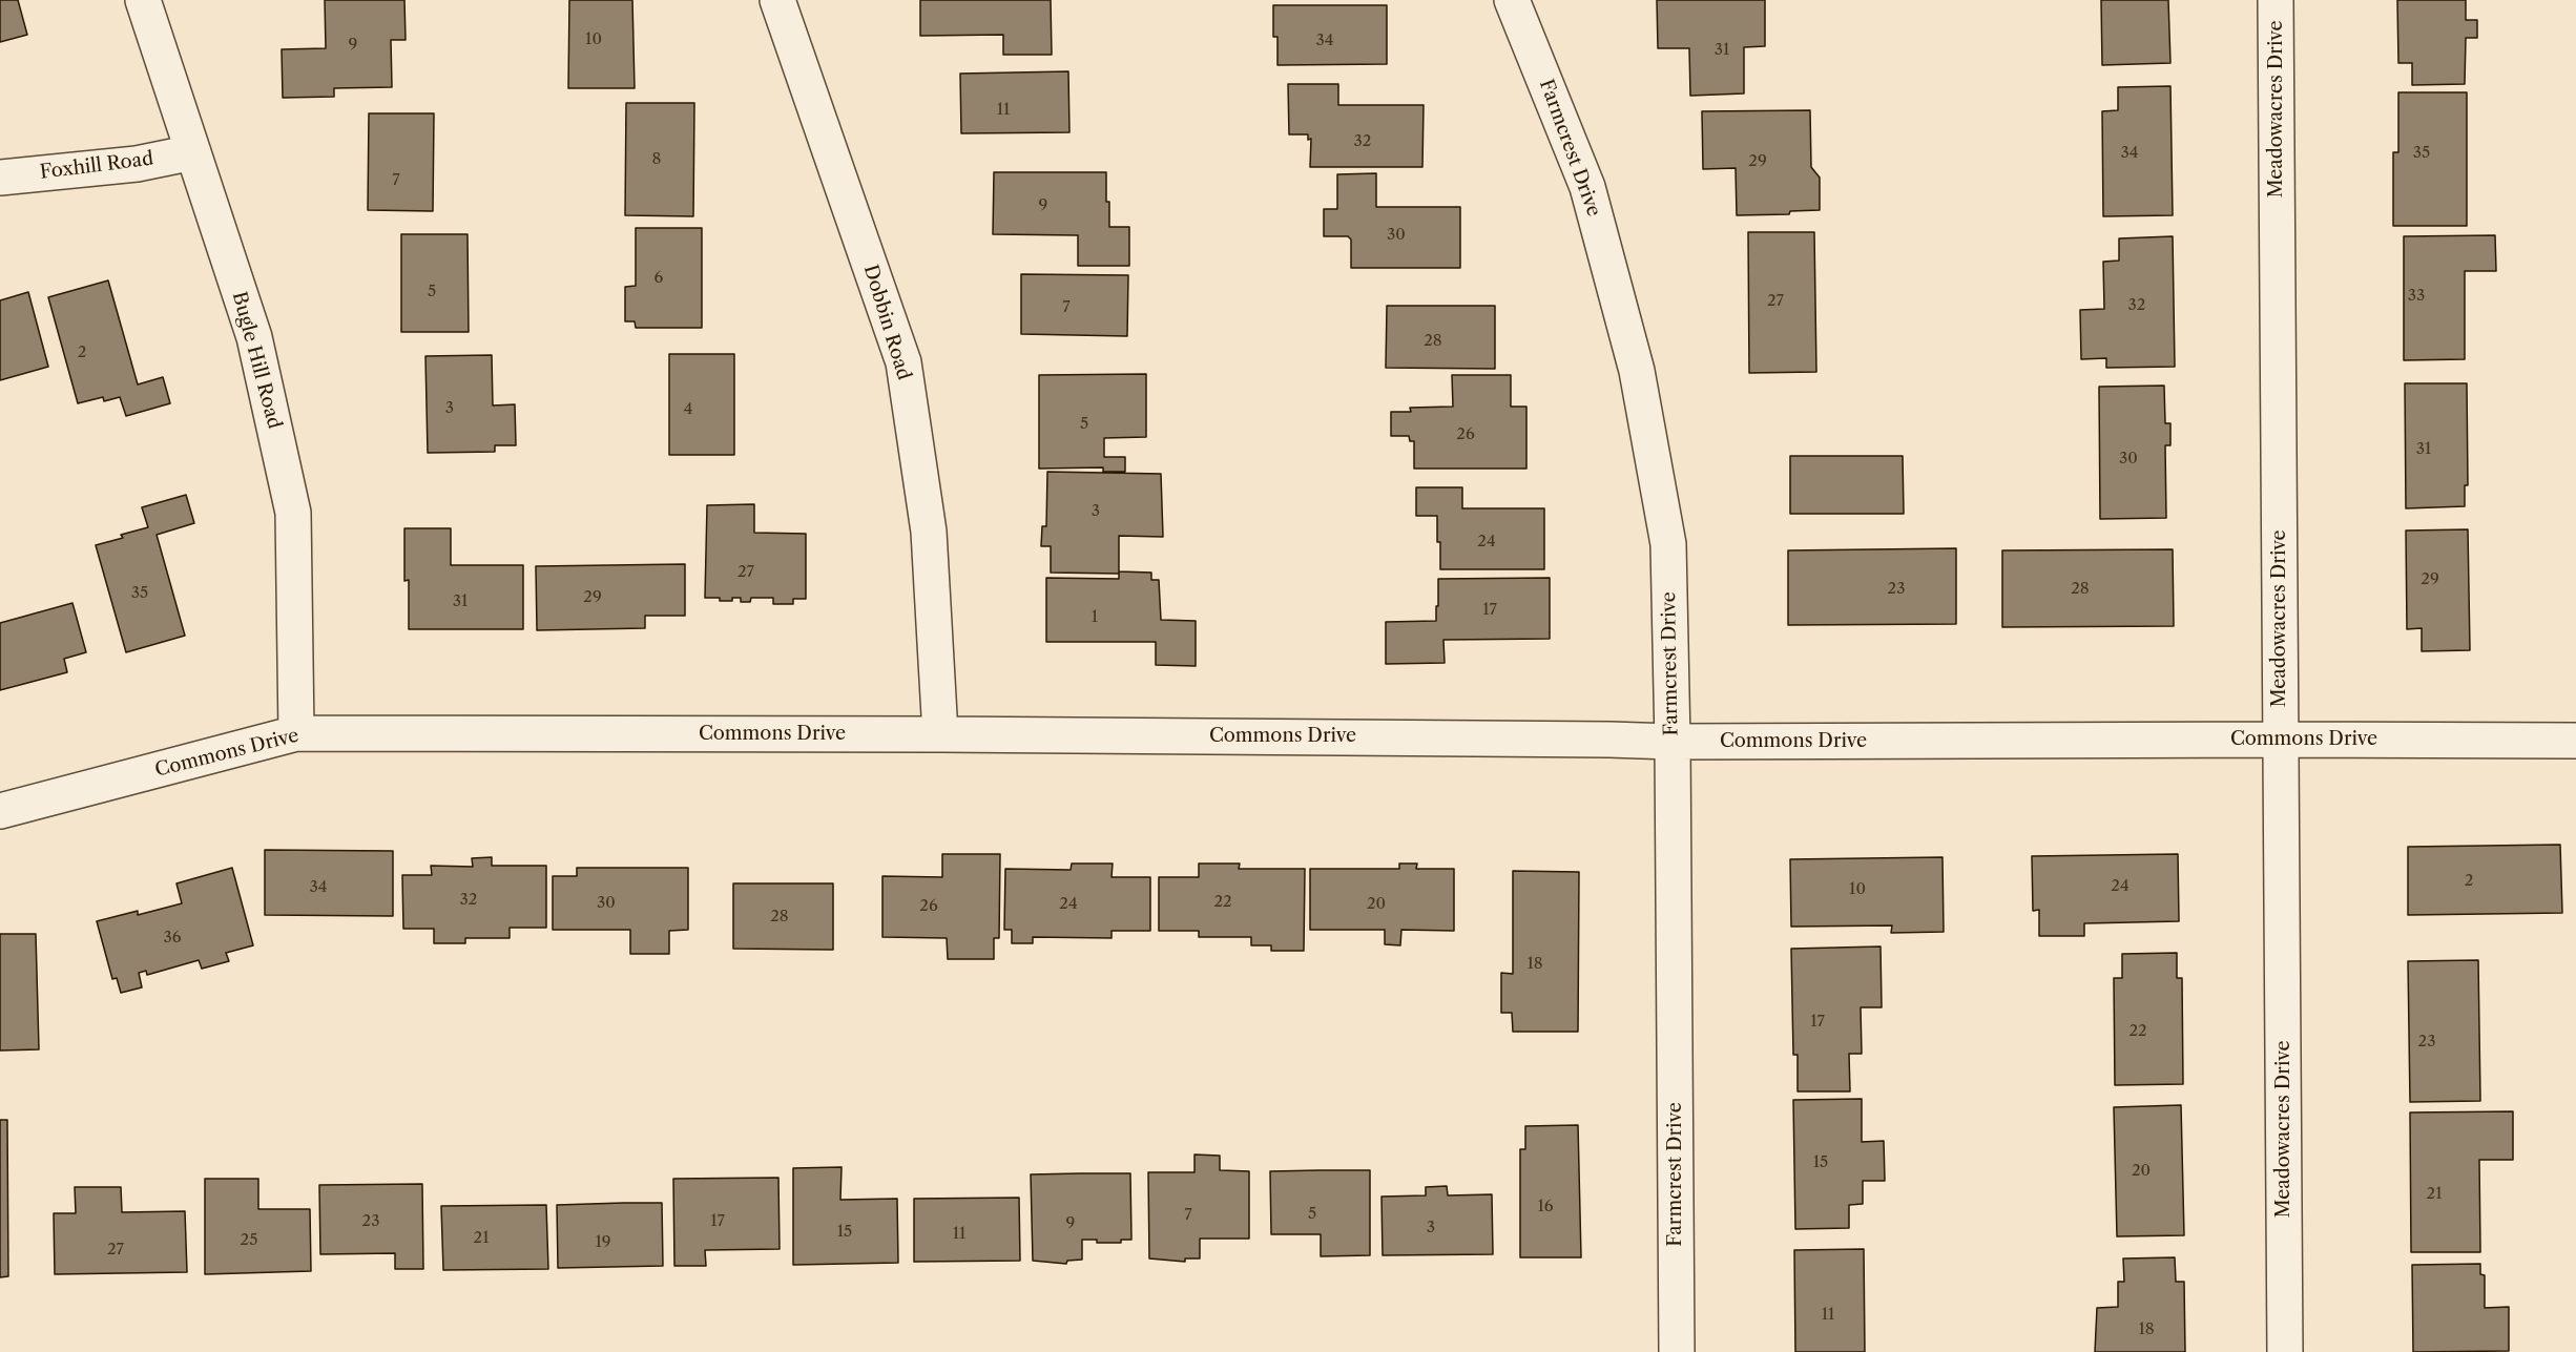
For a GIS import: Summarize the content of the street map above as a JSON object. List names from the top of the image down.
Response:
{
  "streets": {
    "street": [
      "Meadowacres Drive",
      "Farmcrest Drive",
      "Foxhill Road",
      "Dobbin Road",
      "Bugle Hill Road",
      "Commons Drive"
    ]
  },
  "crossings": [
    ["Meadowacres Drive", "Commons Drive"],
    ["Farmcrest Drive", "Commons Drive"],
    ["Foxhill Road", "Bugle Hill Road"],
    ["Dobbin Road", "Commons Drive"],
    ["Bugle Hill Road", "Commons Drive"]
  ],
  "house_numbers": [
    "10",
    "34",
    "9",
    "31",
    "11",
    "32",
    "34",
    "35",
    "8",
    "29",
    "7",
    "9",
    "30",
    "6",
    "5",
    "33",
    "27",
    "32",
    "7",
    "28",
    "2",
    "3",
    "4",
    "5",
    "26",
    "31",
    "30",
    "3",
    "24",
    "27",
    "29",
    "23",
    "28",
    "35",
    "29",
    "31",
    "17",
    "1",
    "2",
    "24",
    "34",
    "10",
    "32",
    "22",
    "30",
    "24",
    "20",
    "26",
    "28",
    "36",
    "18",
    "17",
    "22",
    "23",
    "15",
    "20",
    "21",
    "16",
    "5",
    "7",
    "23",
    "17",
    "9",
    "3",
    "15",
    "11",
    "21",
    "25",
    "19",
    "27",
    "11",
    "18"
  ]
}
